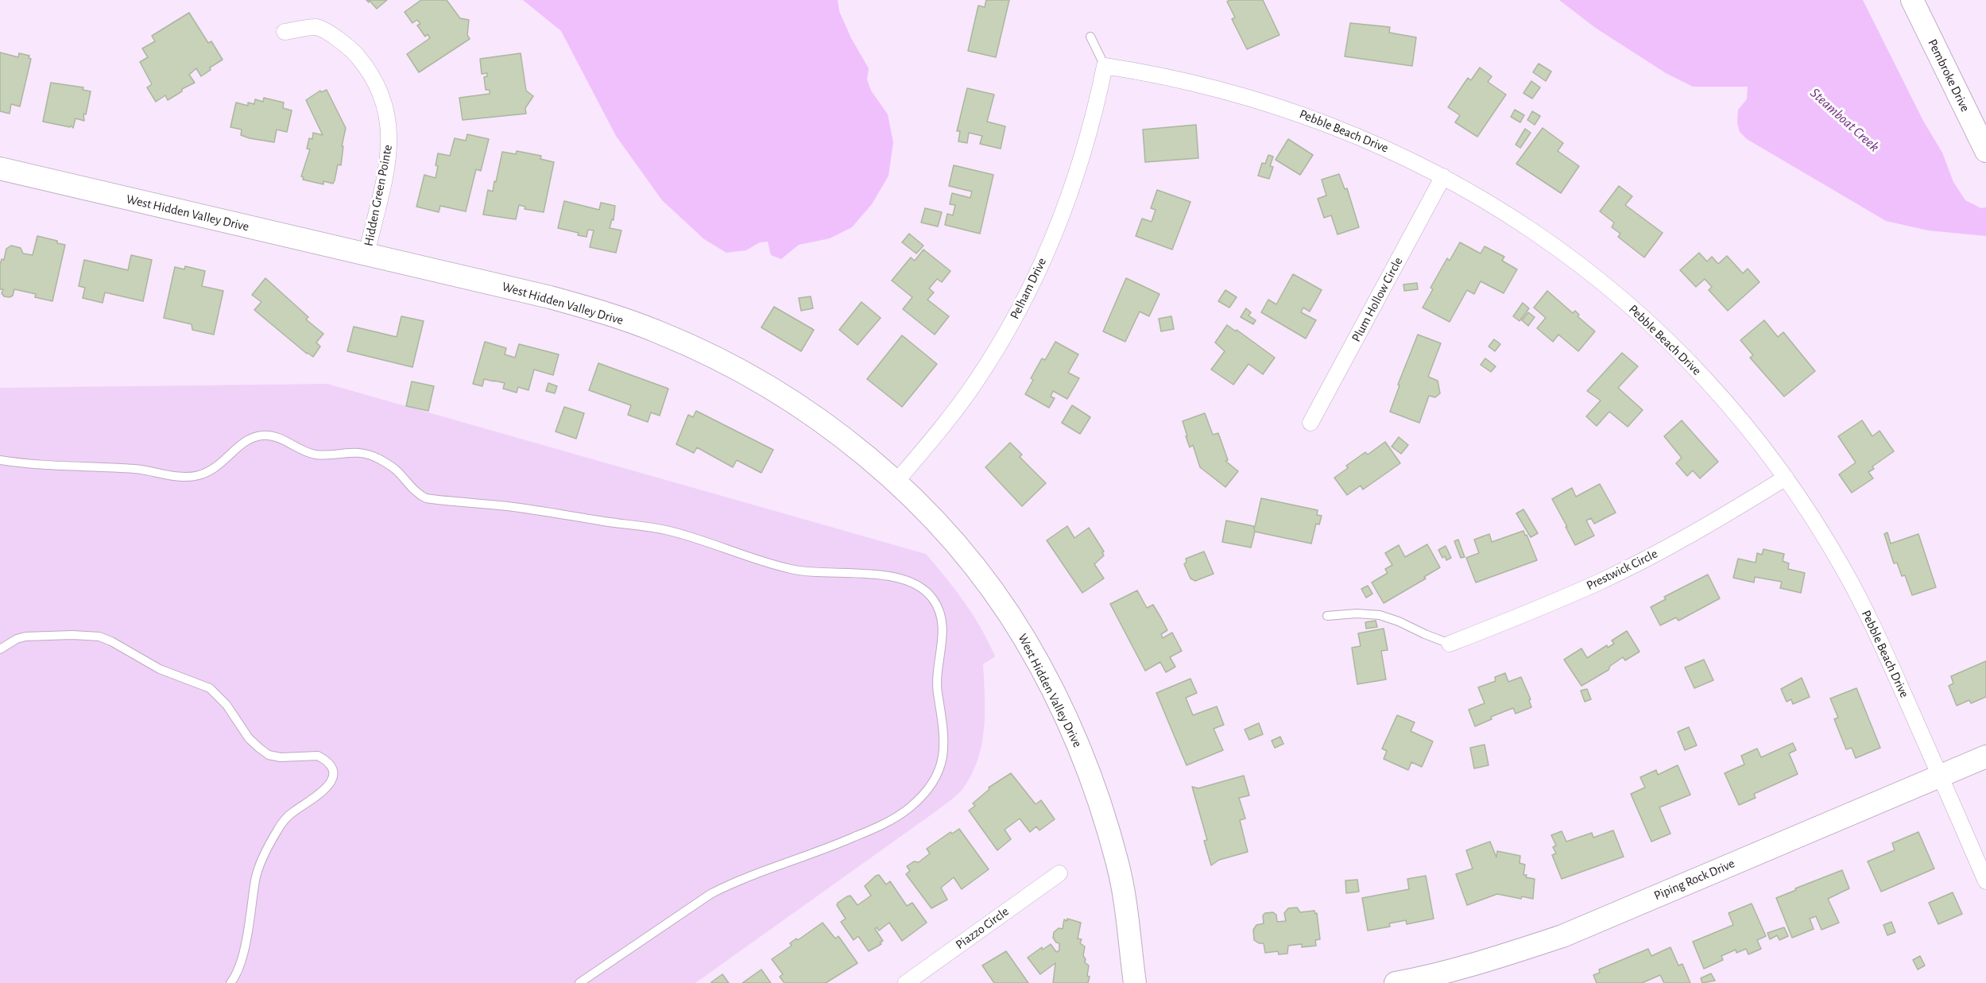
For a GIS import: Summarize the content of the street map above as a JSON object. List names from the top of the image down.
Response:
{
  "streets": {
    "street": [
      "Pembroke Drive",
      "Pebble Beach Drive",
      "Hidden Green Pointe",
      "West Hidden Valley Drive",
      "Pelham Drive",
      "Plum Hollow Circle",
      "Prestwick Circle",
      "Piping Rock Drive",
      "Piazzo Circle"
    ]
  },
  "crossings": [
    ["Pebble Beach Drive", "Pelham Drive"],
    ["Pebble Beach Drive", "Plum Hollow Circle"],
    ["Pebble Beach Drive", "Prestwick Circle"],
    ["Pebble Beach Drive", "Piping Rock Drive"],
    ["Hidden Green Pointe", "West Hidden Valley Drive"],
    ["West Hidden Valley Drive", "Pelham Drive"]
  ],
  "water": ["Steamboat Creek"]
}
